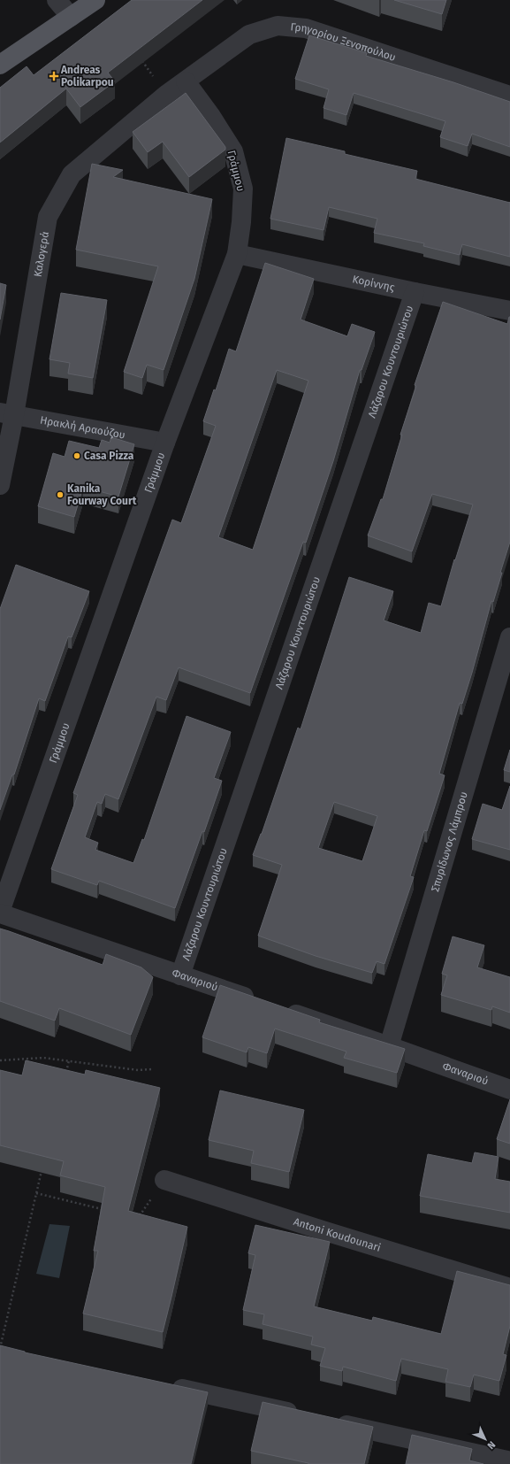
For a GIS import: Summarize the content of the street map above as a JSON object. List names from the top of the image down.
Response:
{
  "streets": {
    "street": [
      "Γρηγορίου Ξενοπούλου",
      "Γράμμου",
      "Καλογερά",
      "Κορίννης",
      "Λάζαρου Κουντουριώτου",
      "Ηρακλή Αραούζου",
      "Σπυρίδωνος Λάμπρου",
      "Φαναριού",
      "Antoni Koudounari"
    ]
  },
  "crossings": [
    ["Γρηγορίου Ξενοπούλου", "Γράμμου"],
    ["Γρηγορίου Ξενοπούλου", "Καλογερά"],
    ["Γράμμου", "Καλογερά"],
    ["Γράμμου", "Κορίννης"],
    ["Γράμμου", "Ηρακλή Αραούζου"],
    ["Γράμμου", "Φαναριού"],
    ["Καλογερά", "Ηρακλή Αραούζου"],
    ["Κορίννης", "Λάζαρου Κουντουριώτου"],
    ["Λάζαρου Κουντουριώτου", "Φαναριού"],
    ["Σπυρίδωνος Λάμπρου", "Φαναριού"]
  ],
  "places": {
    "health": ["Andreas Polikarpou"],
    "other": ["Casa Pizza", "Kanika Fourway Court"]
  },
  "north": "bottom right"
}
